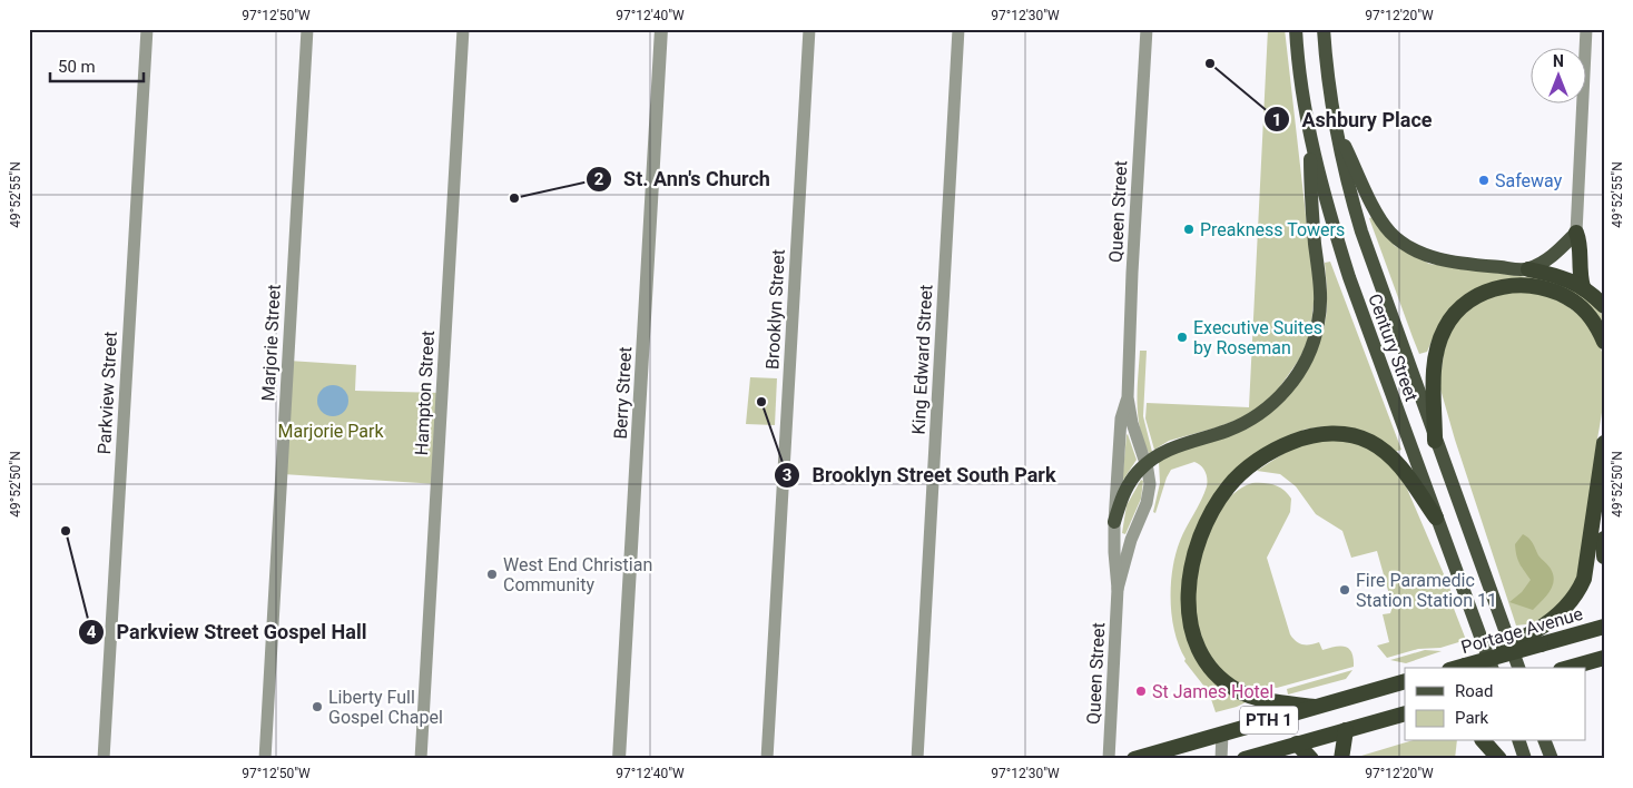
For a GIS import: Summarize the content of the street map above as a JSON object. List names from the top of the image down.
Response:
{
  "streets": {
    "highway": ["Portage Avenue", "PTH 1"],
    "main road": ["Century Street"],
    "street": [
      "Queen Street",
      "Brooklyn Street",
      "Marjorie Street",
      "King Edward Street",
      "Parkview Street",
      "Hampton Street",
      "Berry Street"
    ]
  },
  "parks": ["Marjorie Park"],
  "places": [
    "Ashbury Place",
    "Safeway",
    "St. Ann's Church",
    "Preakness Towers",
    "Executive Suites by Roseman",
    "Brooklyn Street South Park",
    "Parkview Street Gospel Hall",
    "West End Christian Community",
    "Fire Paramedic Station Station 11",
    "St James Hotel",
    "Liberty Full Gospel Chapel"
  ],
  "legend": ["Road", "Park"],
  "scale_bar": "50 m",
  "north": "top",
  "coordinates": [
    "97°12'50\"W",
    "97°12'40\"W",
    "97°12'30\"W",
    "97°12'20\"W",
    "49°52'55\"N",
    "49°52'50\"N"
  ]
}
